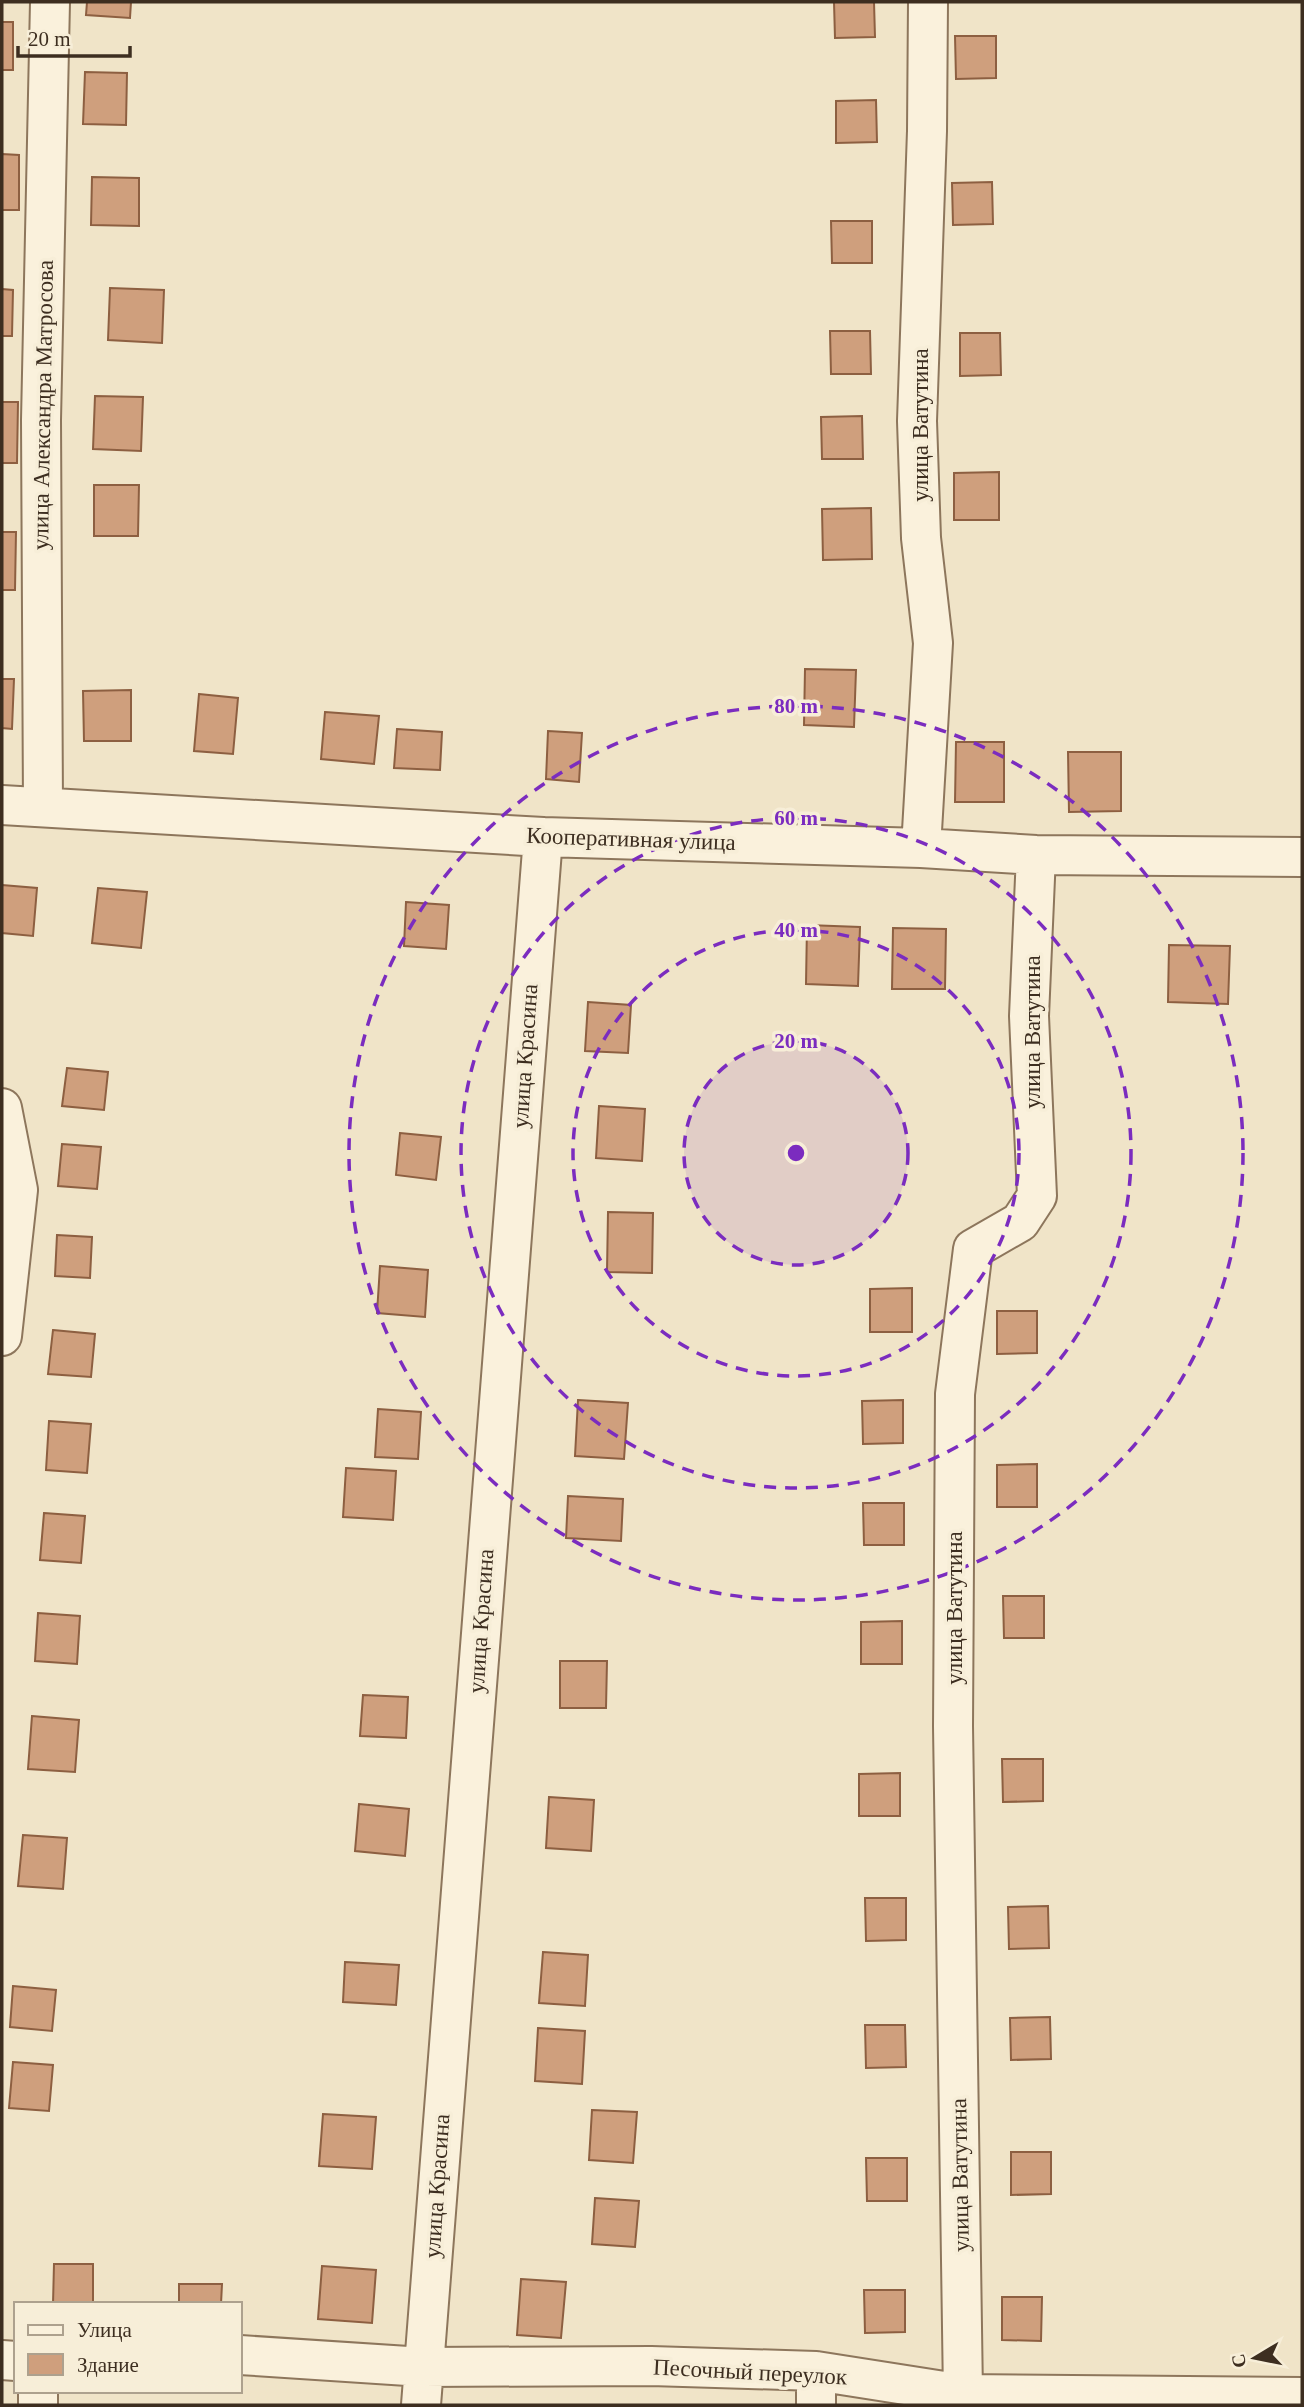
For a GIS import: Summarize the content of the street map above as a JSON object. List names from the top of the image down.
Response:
{
  "streets": {
    "street": [
      "улица Александра Матросова",
      "улица Ватутина",
      "Кооперативная улица",
      "улица Красина",
      "Песочный переулок"
    ]
  },
  "crossings": [
    ["улица Александра Матросова", "Кооперативная улица"],
    ["улица Ватутина", "Кооперативная улица"],
    ["улица Ватутина", "Песочный переулок"],
    ["Кооперативная улица", "улица Красина"],
    ["улица Красина", "Песочный переулок"]
  ],
  "legend": ["Улица", "Здание"],
  "scale_bar": "20 m",
  "north": "left",
  "rings": [
    "80 m",
    "60 m",
    "40 m",
    "20 m"
  ]
}
